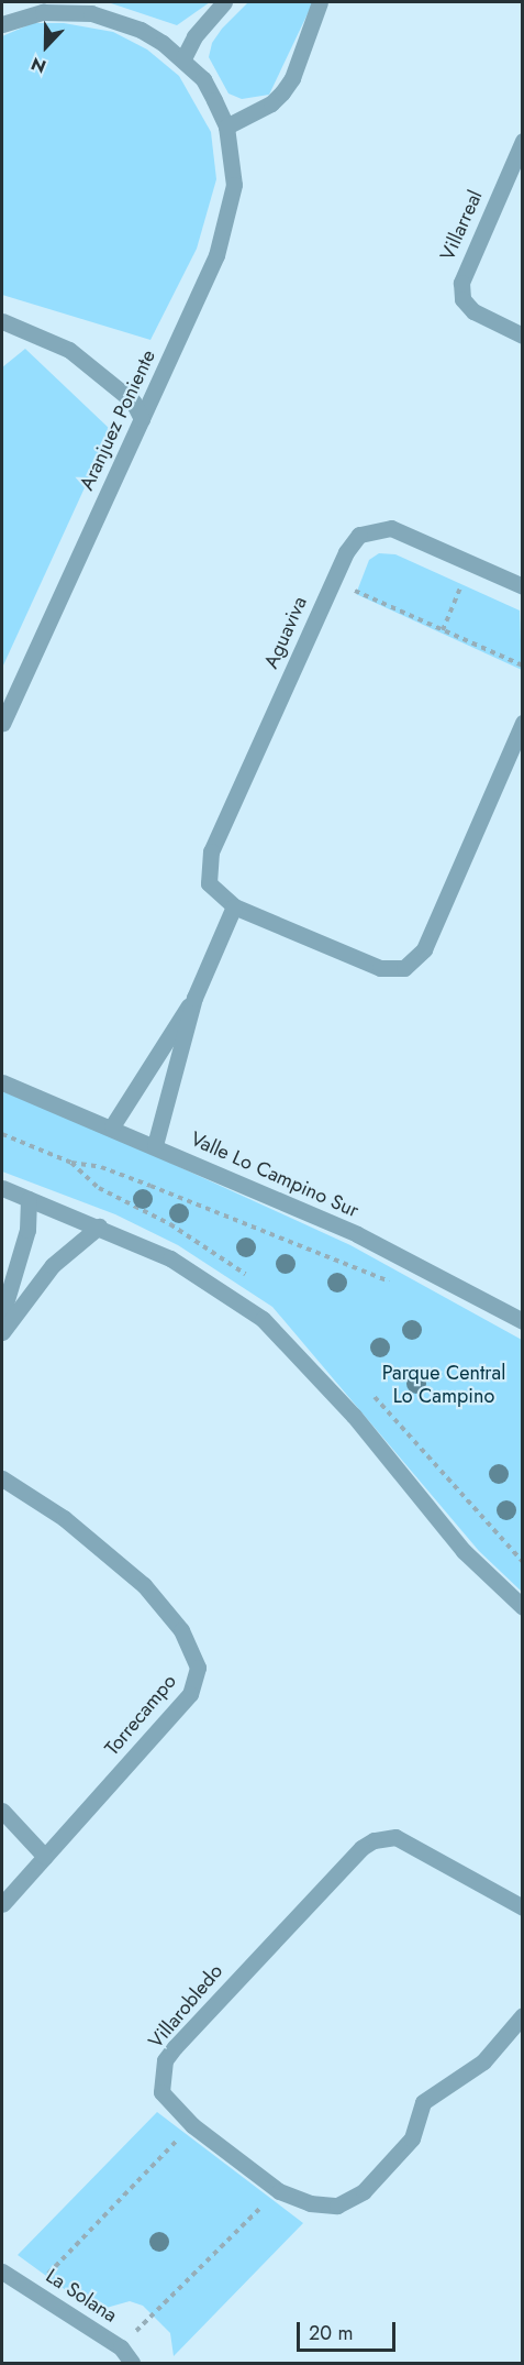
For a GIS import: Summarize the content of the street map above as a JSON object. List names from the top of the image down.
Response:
{
  "streets": {
    "street": [
      "Villarreal",
      "Aranjuez Poniente",
      "Aguaviva",
      "Valle Lo Campino Sur",
      "Torrecampo",
      "Villarobledo",
      "La Solana"
    ]
  },
  "parks": ["Parque Central Lo Campino"],
  "scale_bar": "20 m",
  "north": "bottom"
}
